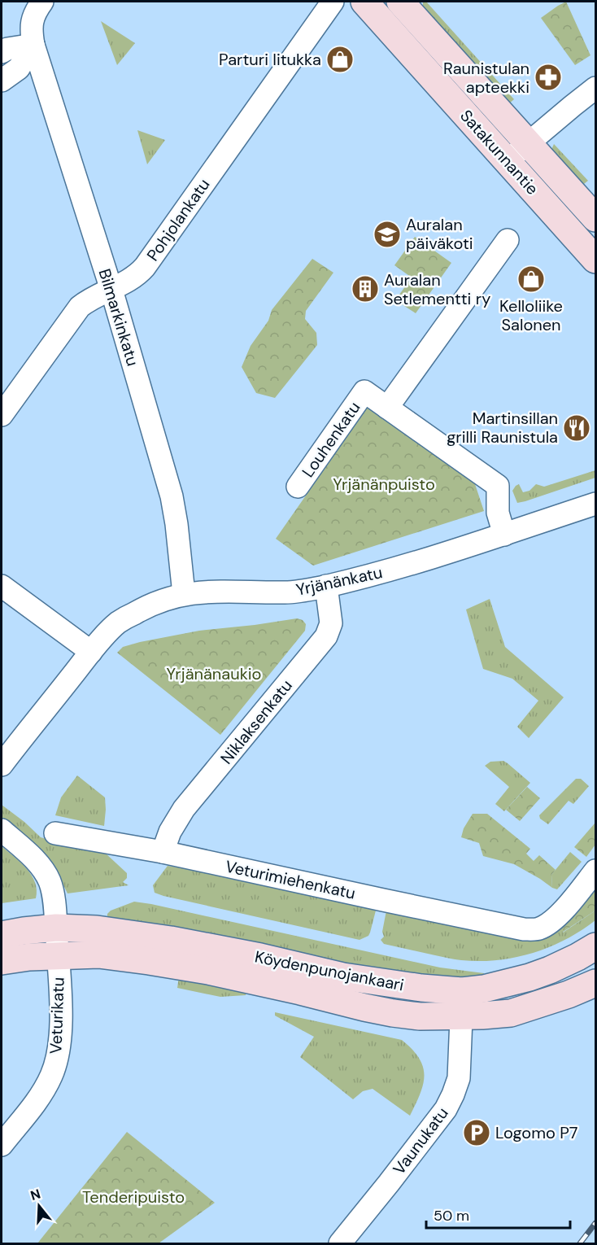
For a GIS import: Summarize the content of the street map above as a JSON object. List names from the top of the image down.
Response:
{
  "streets": {
    "main road": ["Satakunnantie", "Köydenpunojankaari"],
    "street": [
      "Pohjolankatu",
      "Bilmarkinkatu",
      "Louhenkatu",
      "Yrjänänkatu",
      "Niklaksenkatu",
      "Veturimiehenkatu",
      "Veturikatu",
      "Vaunukatu"
    ]
  },
  "crossings": [
    ["Pohjolankatu", "Bilmarkinkatu"],
    ["Bilmarkinkatu", "Yrjänänkatu"],
    ["Yrjänänkatu", "Niklaksenkatu"],
    ["Niklaksenkatu", "Veturimiehenkatu"],
    ["Köydenpunojankaari", "Veturikatu"],
    ["Köydenpunojankaari", "Vaunukatu"]
  ],
  "parks": ["Yrjänänpuisto", "Yrjänänaukio", "Tenderipuisto"],
  "places": {
    "shop": ["Parturi Iitukka", "Kelloliike Salonen"],
    "pharmacy": ["Raunistulan apteekki"],
    "school or university": ["Auralan päiväkoti"],
    "building": ["Auralan Setlementti ry"],
    "restaurant": ["Martinsillan grilli Raunistula"],
    "parking": ["Logomo P7"]
  },
  "scale_bar": "50 m",
  "north": "top"
}
